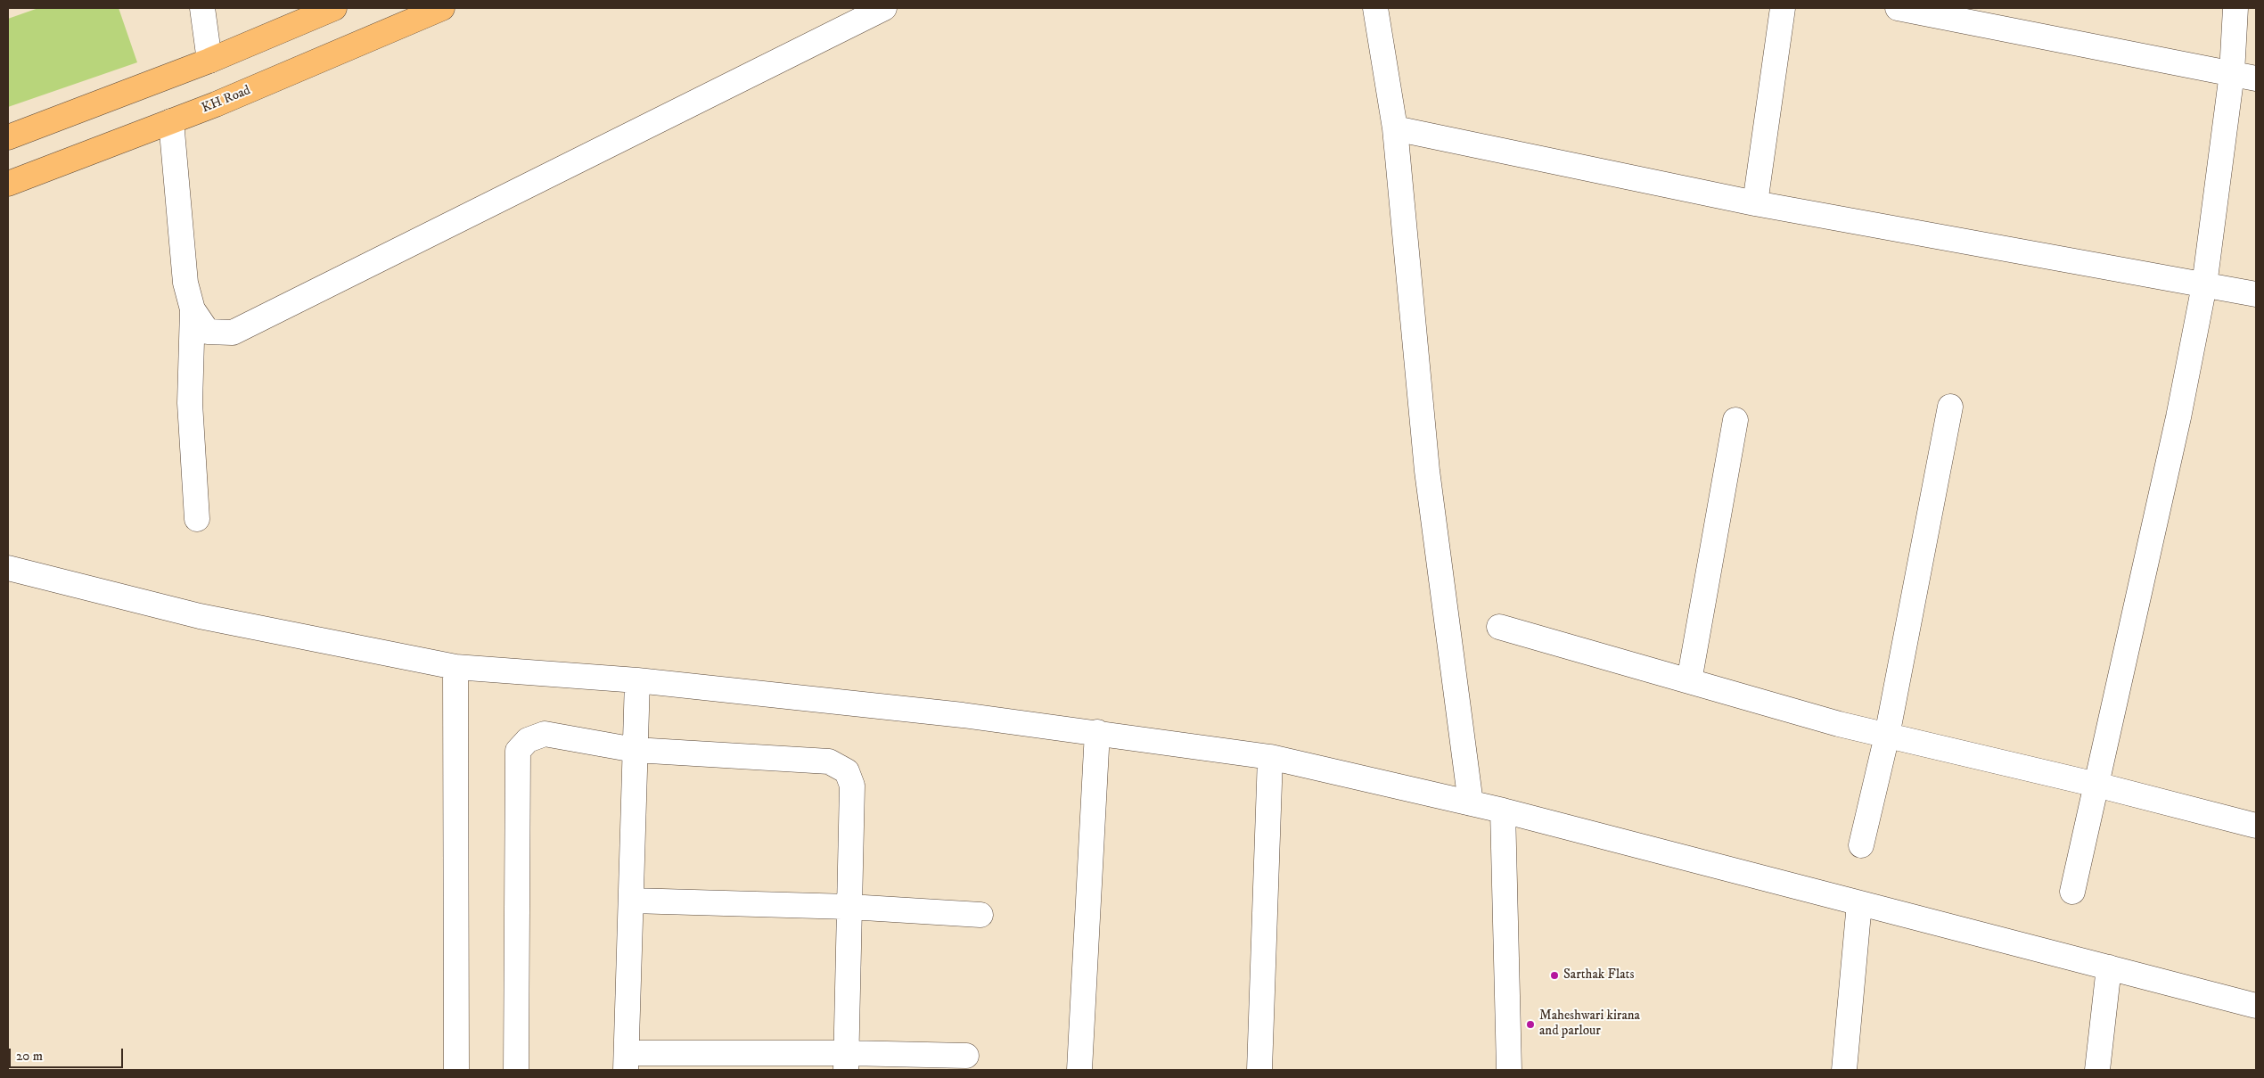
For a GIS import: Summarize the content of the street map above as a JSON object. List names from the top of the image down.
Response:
{
  "streets": {
    "main road": ["KH Road"]
  },
  "places": ["Sarthak Flats", "Maheshwari kirana and parlour"],
  "scale_bar": "20 m"
}
